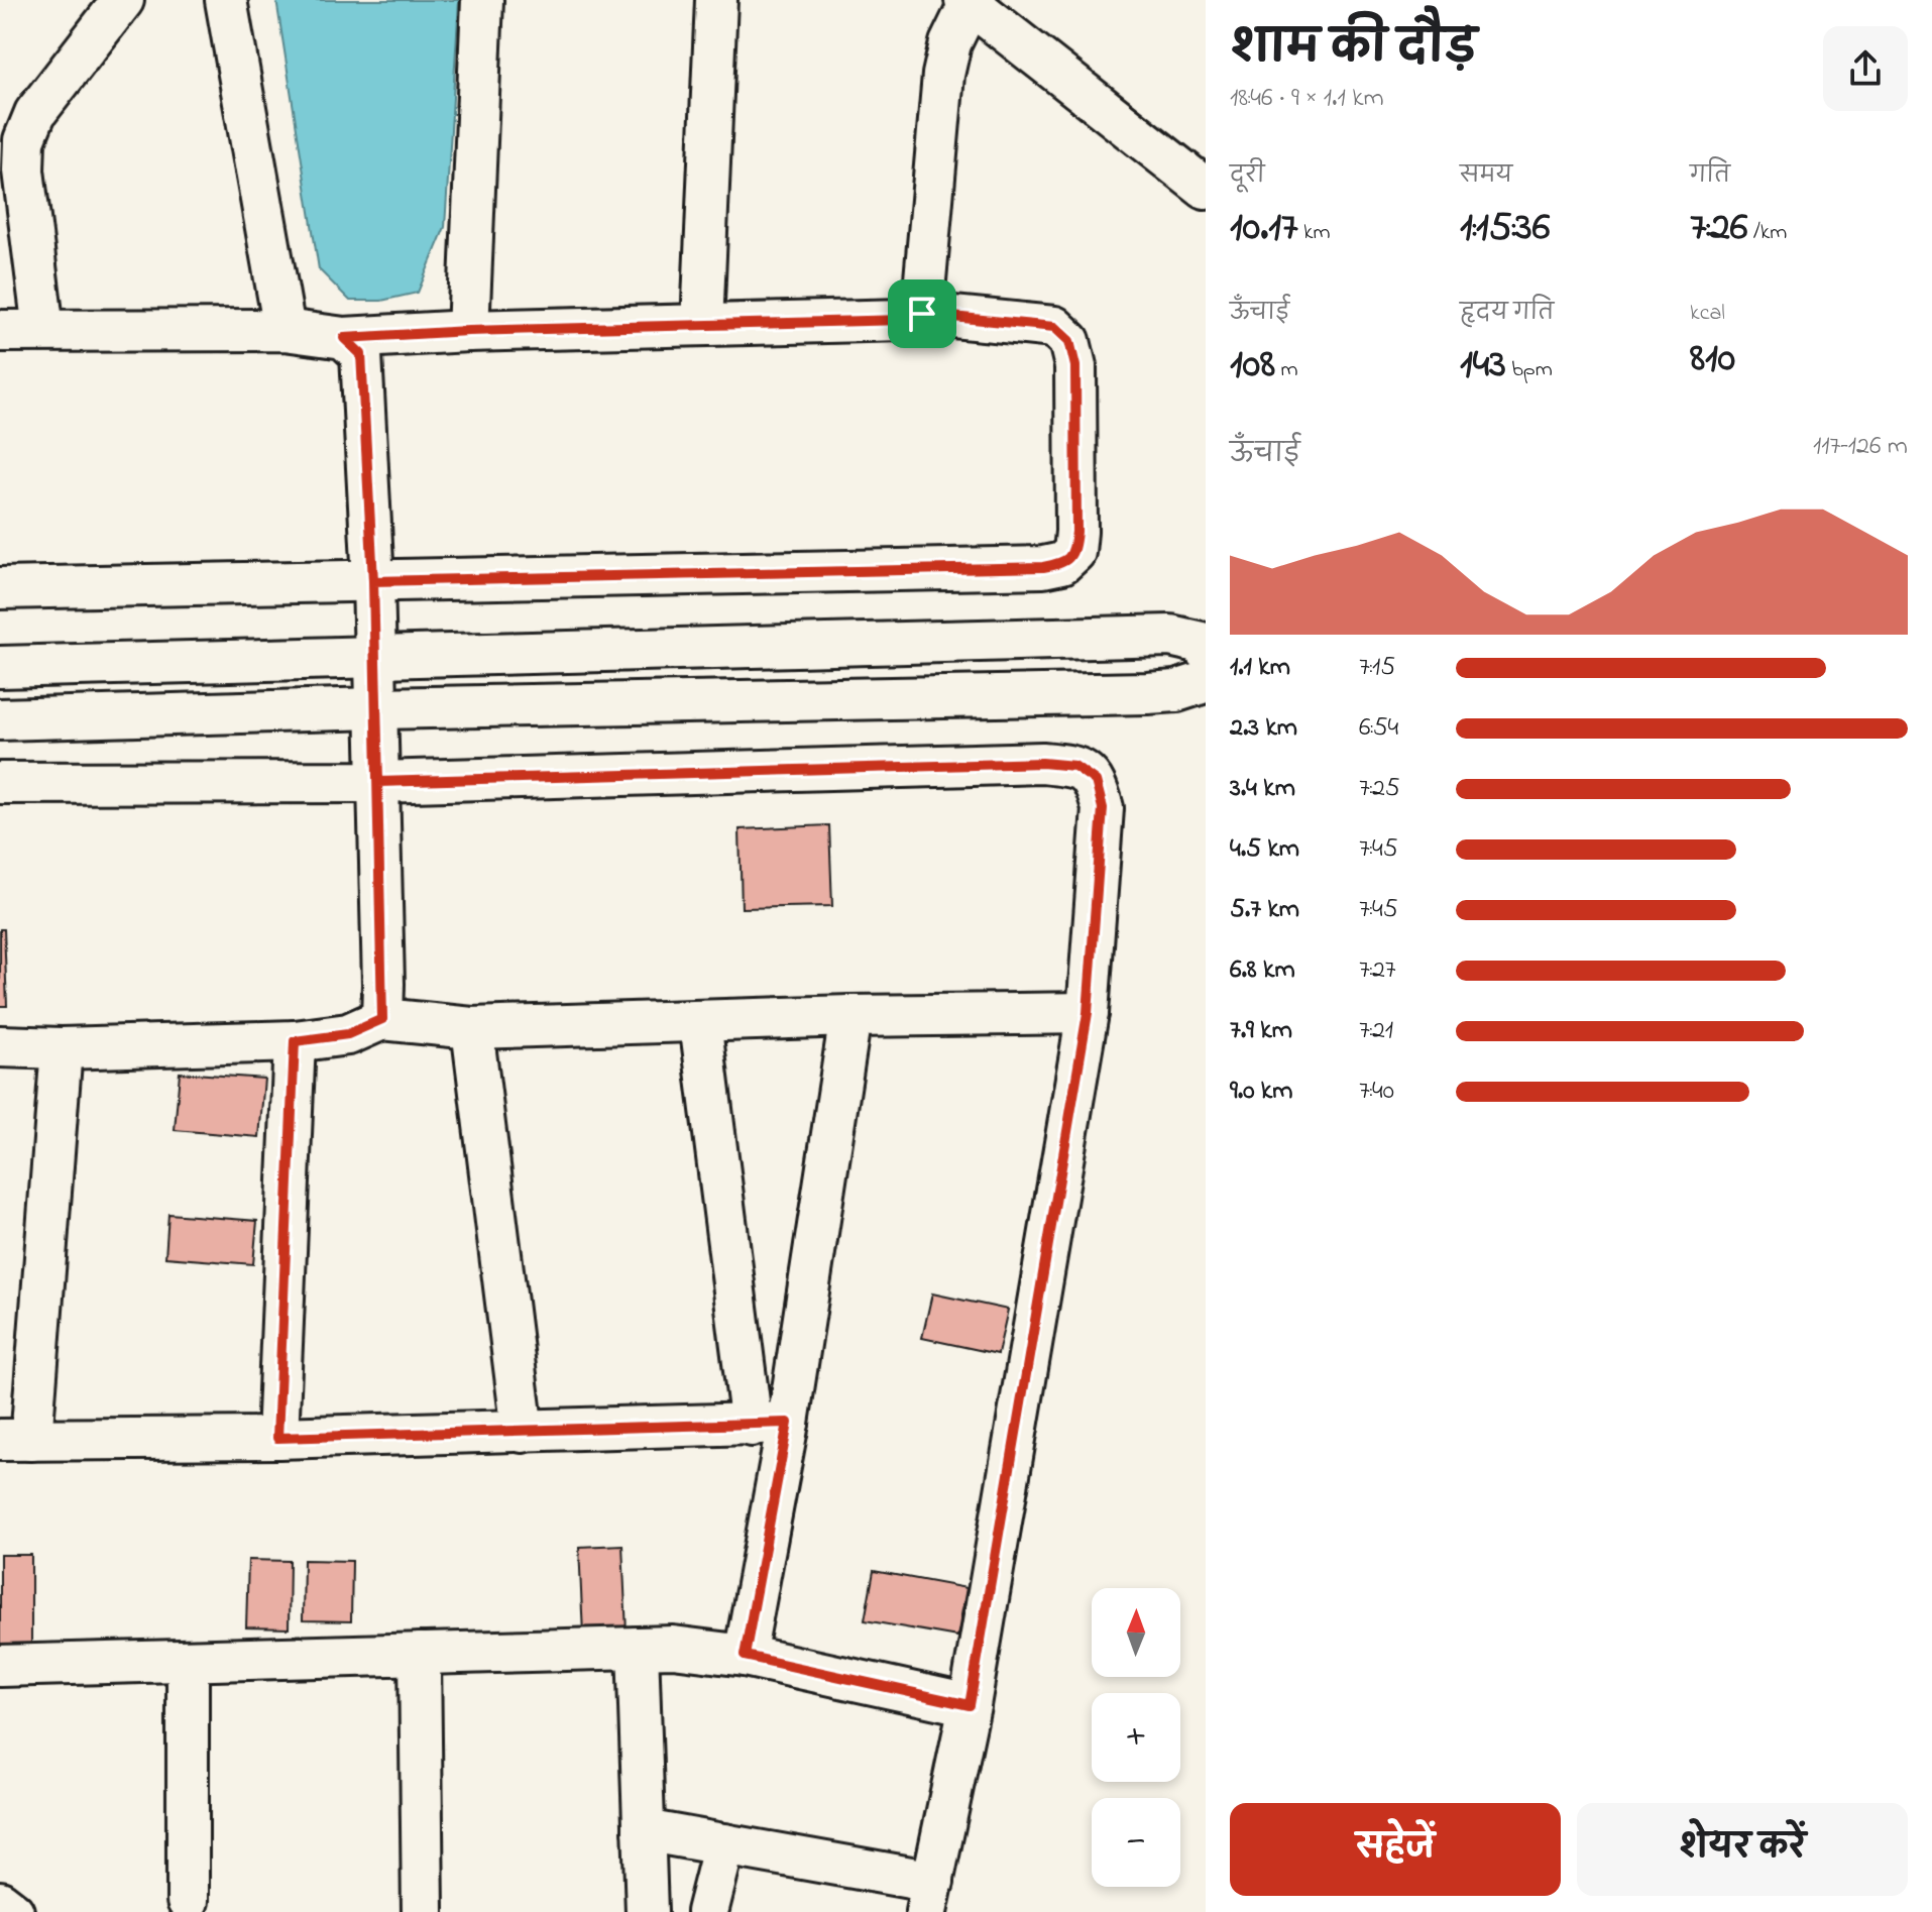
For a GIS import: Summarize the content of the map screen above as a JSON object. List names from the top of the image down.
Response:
{
  "north": "top",
  "page": {
    "heading": ["शाम की दौड़", "18:46 · 9 × 1.1 km"],
    "stats": [
      ["दूरी", "10.17 km"],
      ["समय", "1:15:36"],
      ["गति", "7:26 /km"],
      ["ऊँचाई", "108 m"],
      ["हृदय गति", "143 bpm"],
      ["kcal", "810"]
    ],
    "chart": ["ऊँचाई", "117–126 m"],
    "list": [
      {
        "name": "1.1 km",
        "note": "7:15"
      },
      {
        "name": "2.3 km",
        "note": "6:54"
      },
      {
        "name": "3.4 km",
        "note": "7:25"
      },
      {
        "name": "4.5 km",
        "note": "7:45"
      },
      {
        "name": "5.7 km",
        "note": "7:45"
      },
      {
        "name": "6.8 km",
        "note": "7:27"
      },
      {
        "name": "7.9 km",
        "note": "7:21"
      },
      {
        "name": "9.0 km",
        "note": "7:40"
      }
    ],
    "map_buttons": ["+", "−"],
    "buttons": ["सहेजें", "शेयर करें"]
  }
}
